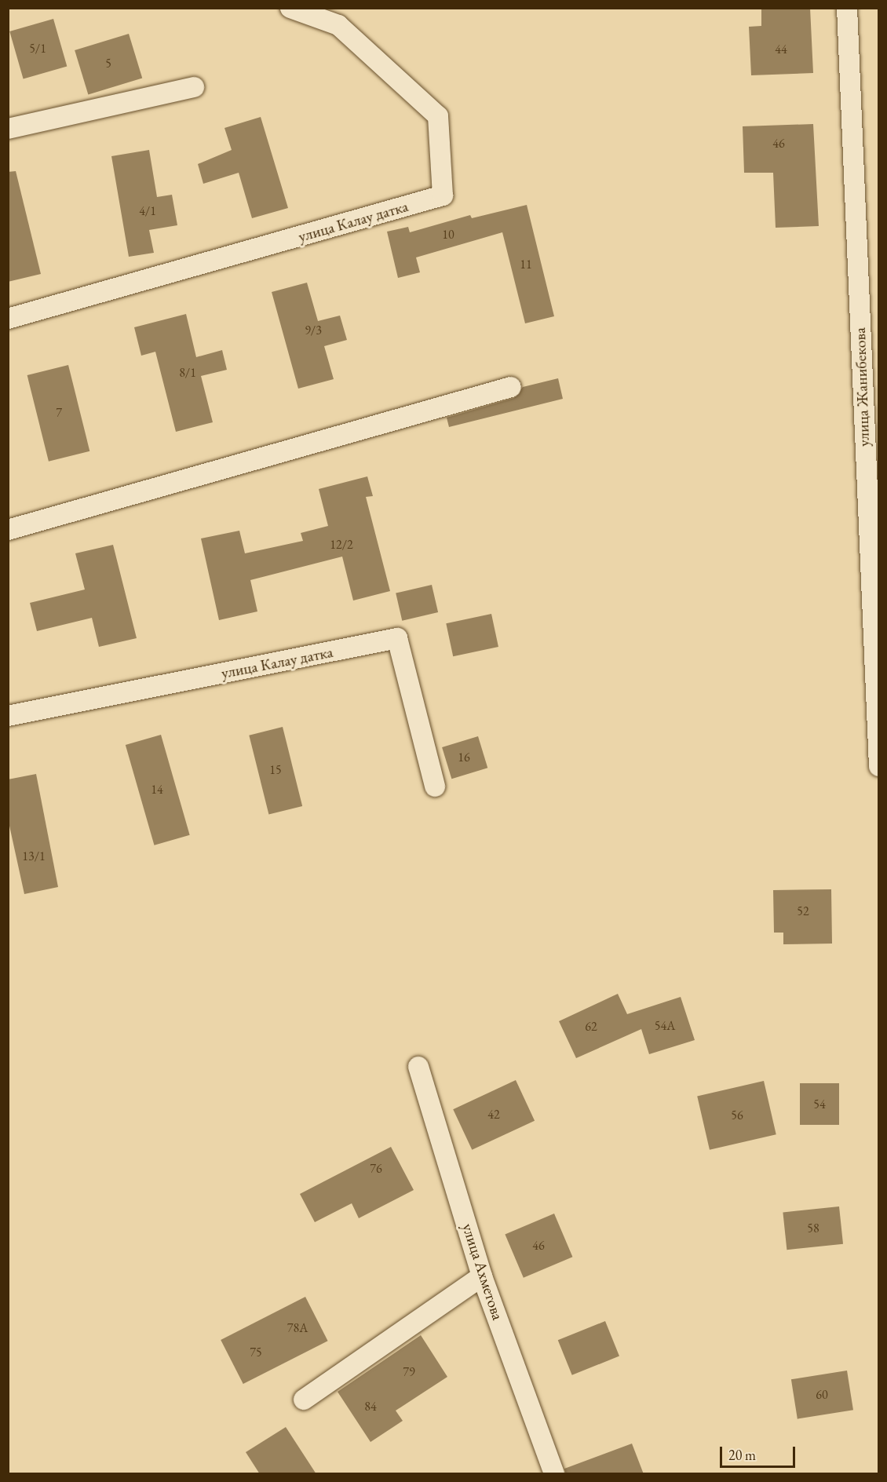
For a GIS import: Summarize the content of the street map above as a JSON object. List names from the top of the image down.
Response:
{
  "streets": {
    "street": ["улица Калау датка", "улица Жанибекова", "улица Ахметова"]
  },
  "house_numbers": [
    "5/1",
    "44",
    "5",
    "46",
    "4/1",
    "10",
    "11",
    "9/3",
    "8/1",
    "7",
    "12/2",
    "16",
    "15",
    "14",
    "13/1",
    "52",
    "54А",
    "62",
    "54",
    "42",
    "56",
    "76",
    "58",
    "46",
    "78А",
    "75",
    "79",
    "60",
    "84"
  ],
  "scale_bar": "20 m"
}
